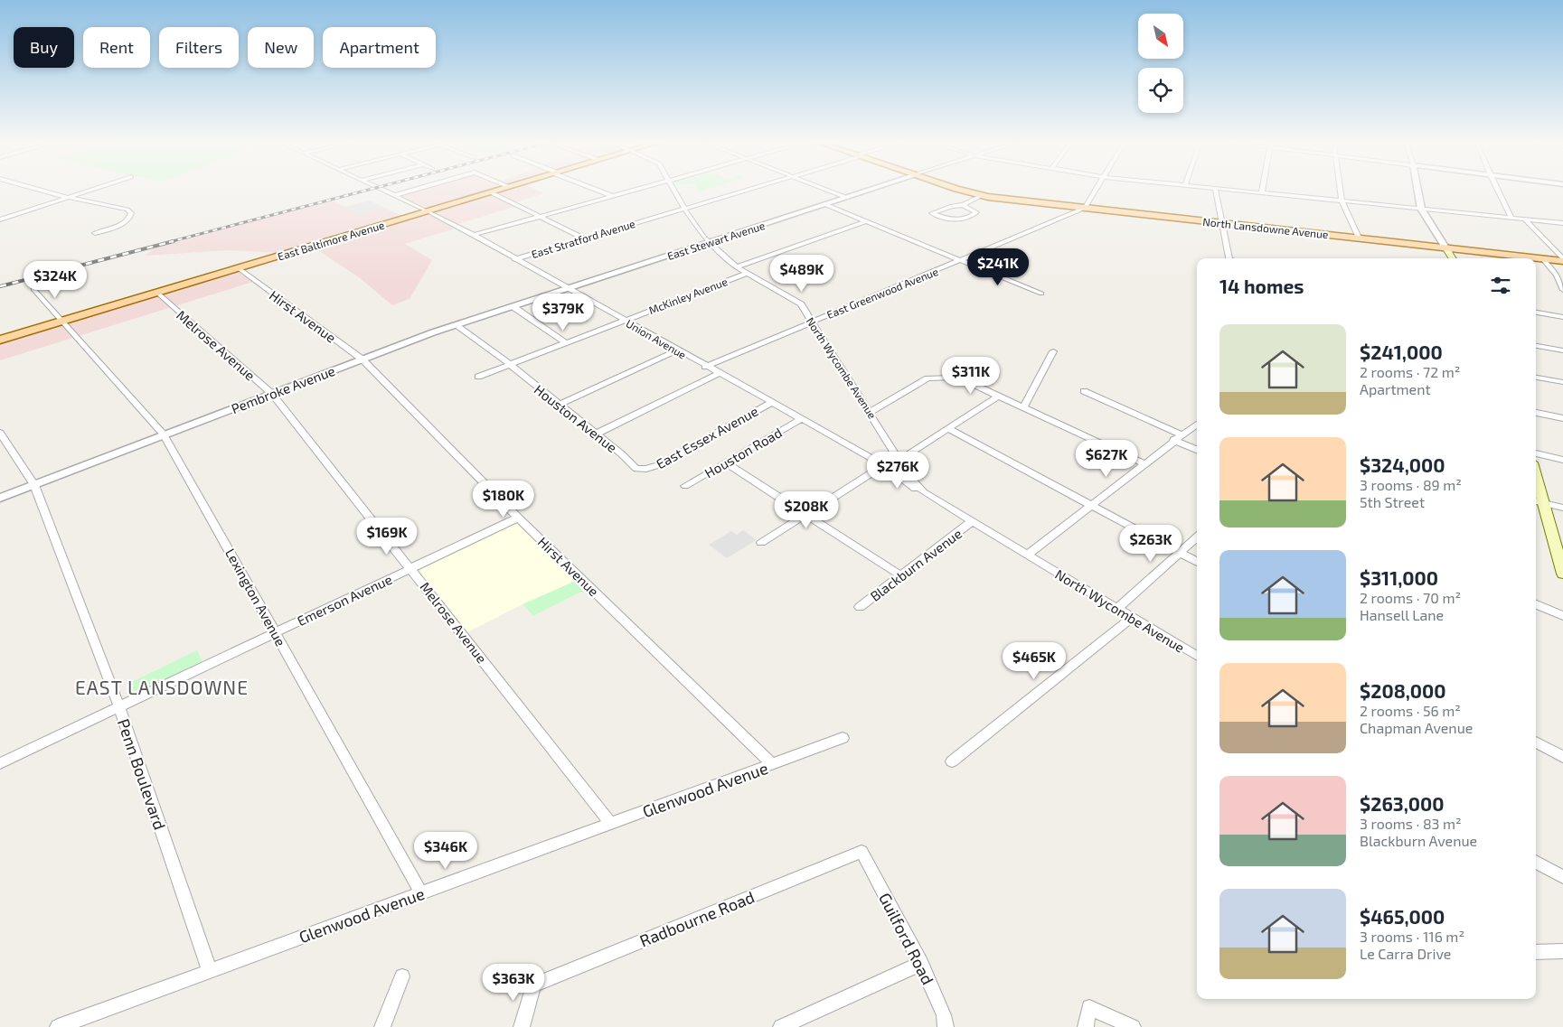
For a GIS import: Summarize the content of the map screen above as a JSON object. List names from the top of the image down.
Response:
{
  "streets": {
    "main road": ["North Lansdowne Avenue", "East Baltimore Avenue"],
    "street": [
      "East Stratford Avenue",
      "East Stewart Avenue",
      "East Greenwood Avenue",
      "McKinley Avenue",
      "Hirst Avenue",
      "Union Avenue",
      "Melrose Avenue",
      "North Wycombe Avenue",
      "Pembroke Avenue",
      "Houston Avenue",
      "East Essex Avenue",
      "Houston Road",
      "Blackburn Avenue",
      "Lexington Avenue",
      "Emerson Avenue",
      "Penn Boulevard",
      "Glenwood Avenue",
      "Radbourne Road",
      "Guilford Road"
    ]
  },
  "crossings": [
    ["North Lansdowne Avenue", "East Greenwood Avenue"],
    ["East Stratford Avenue", "Union Avenue"],
    ["East Stratford Avenue", "North Wycombe Avenue"],
    ["East Baltimore Avenue", "Hirst Avenue"],
    ["East Baltimore Avenue", "Union Avenue"],
    ["East Baltimore Avenue", "Melrose Avenue"],
    ["East Baltimore Avenue", "Lexington Avenue"],
    ["East Stewart Avenue", "Union Avenue"],
    ["East Stewart Avenue", "North Wycombe Avenue"],
    ["East Stewart Avenue", "Pembroke Avenue"],
    ["East Greenwood Avenue", "Union Avenue"],
    ["East Greenwood Avenue", "North Wycombe Avenue"],
    ["McKinley Avenue", "Union Avenue"],
    ["McKinley Avenue", "North Wycombe Avenue"],
    ["McKinley Avenue", "Houston Avenue"],
    ["Hirst Avenue", "Pembroke Avenue"],
    ["Hirst Avenue", "Emerson Avenue"],
    ["Hirst Avenue", "Glenwood Avenue"],
    ["Union Avenue", "North Wycombe Avenue"],
    ["Union Avenue", "Pembroke Avenue"],
    ["Union Avenue", "East Essex Avenue"],
    ["Union Avenue", "Houston Road"],
    ["Melrose Avenue", "Pembroke Avenue"],
    ["Melrose Avenue", "Emerson Avenue"],
    ["Melrose Avenue", "Glenwood Avenue"],
    ["North Wycombe Avenue", "Blackburn Avenue"],
    ["Pembroke Avenue", "Lexington Avenue"],
    ["Pembroke Avenue", "Penn Boulevard"],
    ["Houston Avenue", "East Essex Avenue"],
    ["Lexington Avenue", "Emerson Avenue"],
    ["Lexington Avenue", "Glenwood Avenue"],
    ["Emerson Avenue", "Penn Boulevard"],
    ["Penn Boulevard", "Glenwood Avenue"],
    ["Radbourne Road", "Guilford Road"]
  ],
  "districts": ["EAST LANSDOWNE"],
  "north": "bottom right",
  "page": {
    "chip": [
      "Buy",
      "Rent",
      "Filters",
      "New",
      "Apartment"
    ],
    "price": [
      "$241K",
      "$489K",
      "$324K",
      "$379K",
      "$311K",
      "$627K",
      "$276K",
      "$180K",
      "$208K",
      "$169K",
      "$263K",
      "$465K",
      "$346K",
      "$363K"
    ],
    "heading": "14 homes",
    "list": [
      {
        "name": "$241,000",
        "note": "2 rooms · 72 m² · Apartment"
      },
      {
        "name": "$324,000",
        "note": "3 rooms · 89 m² · 5th Street"
      },
      {
        "name": "$311,000",
        "note": "2 rooms · 70 m² · Hansell Lane"
      },
      {
        "name": "$208,000",
        "note": "2 rooms · 56 m² · Chapman Avenue"
      },
      {
        "name": "$263,000",
        "note": "3 rooms · 83 m² · Blackburn Avenue"
      },
      {
        "name": "$465,000",
        "note": "3 rooms · 116 m² · Le Carra Drive"
      }
    ]
  }
}
